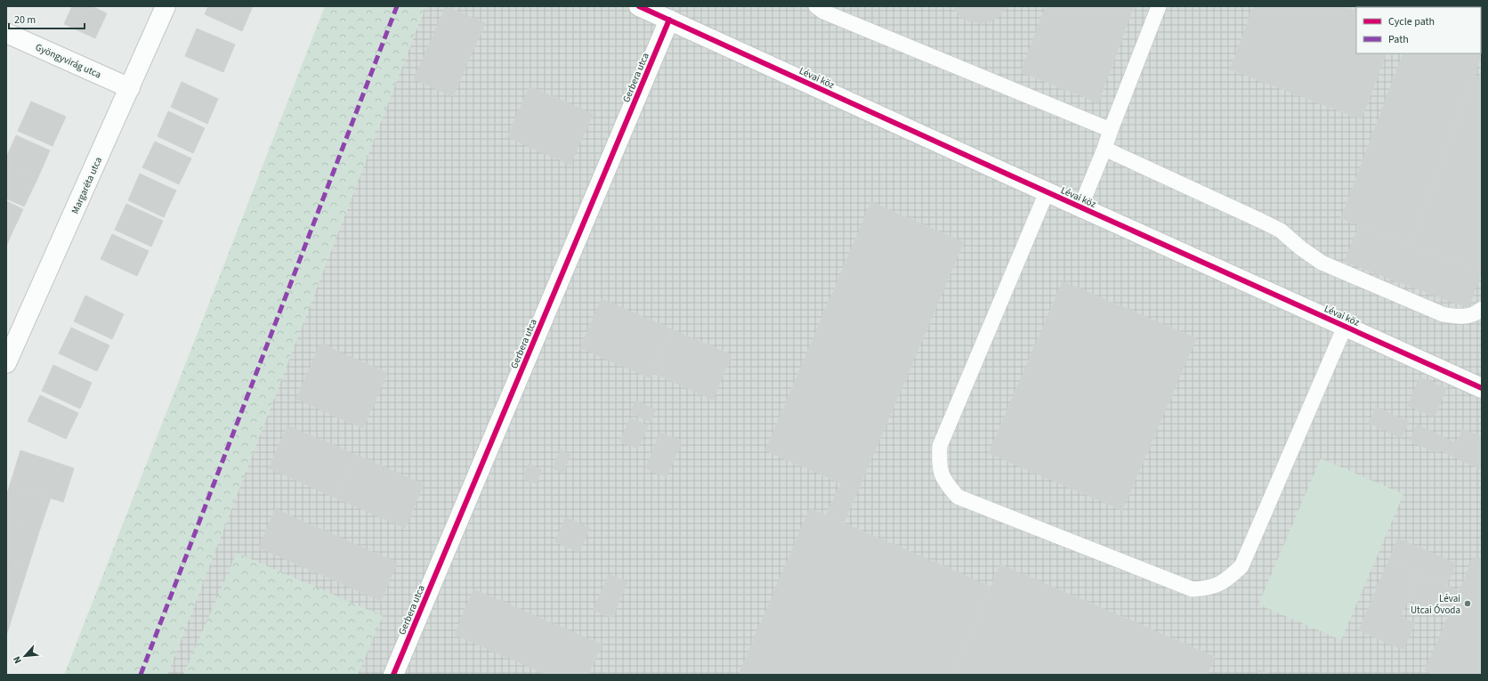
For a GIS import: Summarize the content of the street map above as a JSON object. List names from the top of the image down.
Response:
{
  "streets": {
    "street": [
      "Gyöngyvirág utca",
      "Gerbera utca",
      "Lévai köz",
      "Margaréta utca"
    ]
  },
  "crossings": [
    ["Gyöngyvirág utca", "Margaréta utca"],
    ["Gerbera utca", "Lévai köz"]
  ],
  "places": ["Lévai Utcai Óvoda"],
  "legend": ["Cycle path", "Path"],
  "scale_bar": "20 m",
  "north": "bottom left"
}
